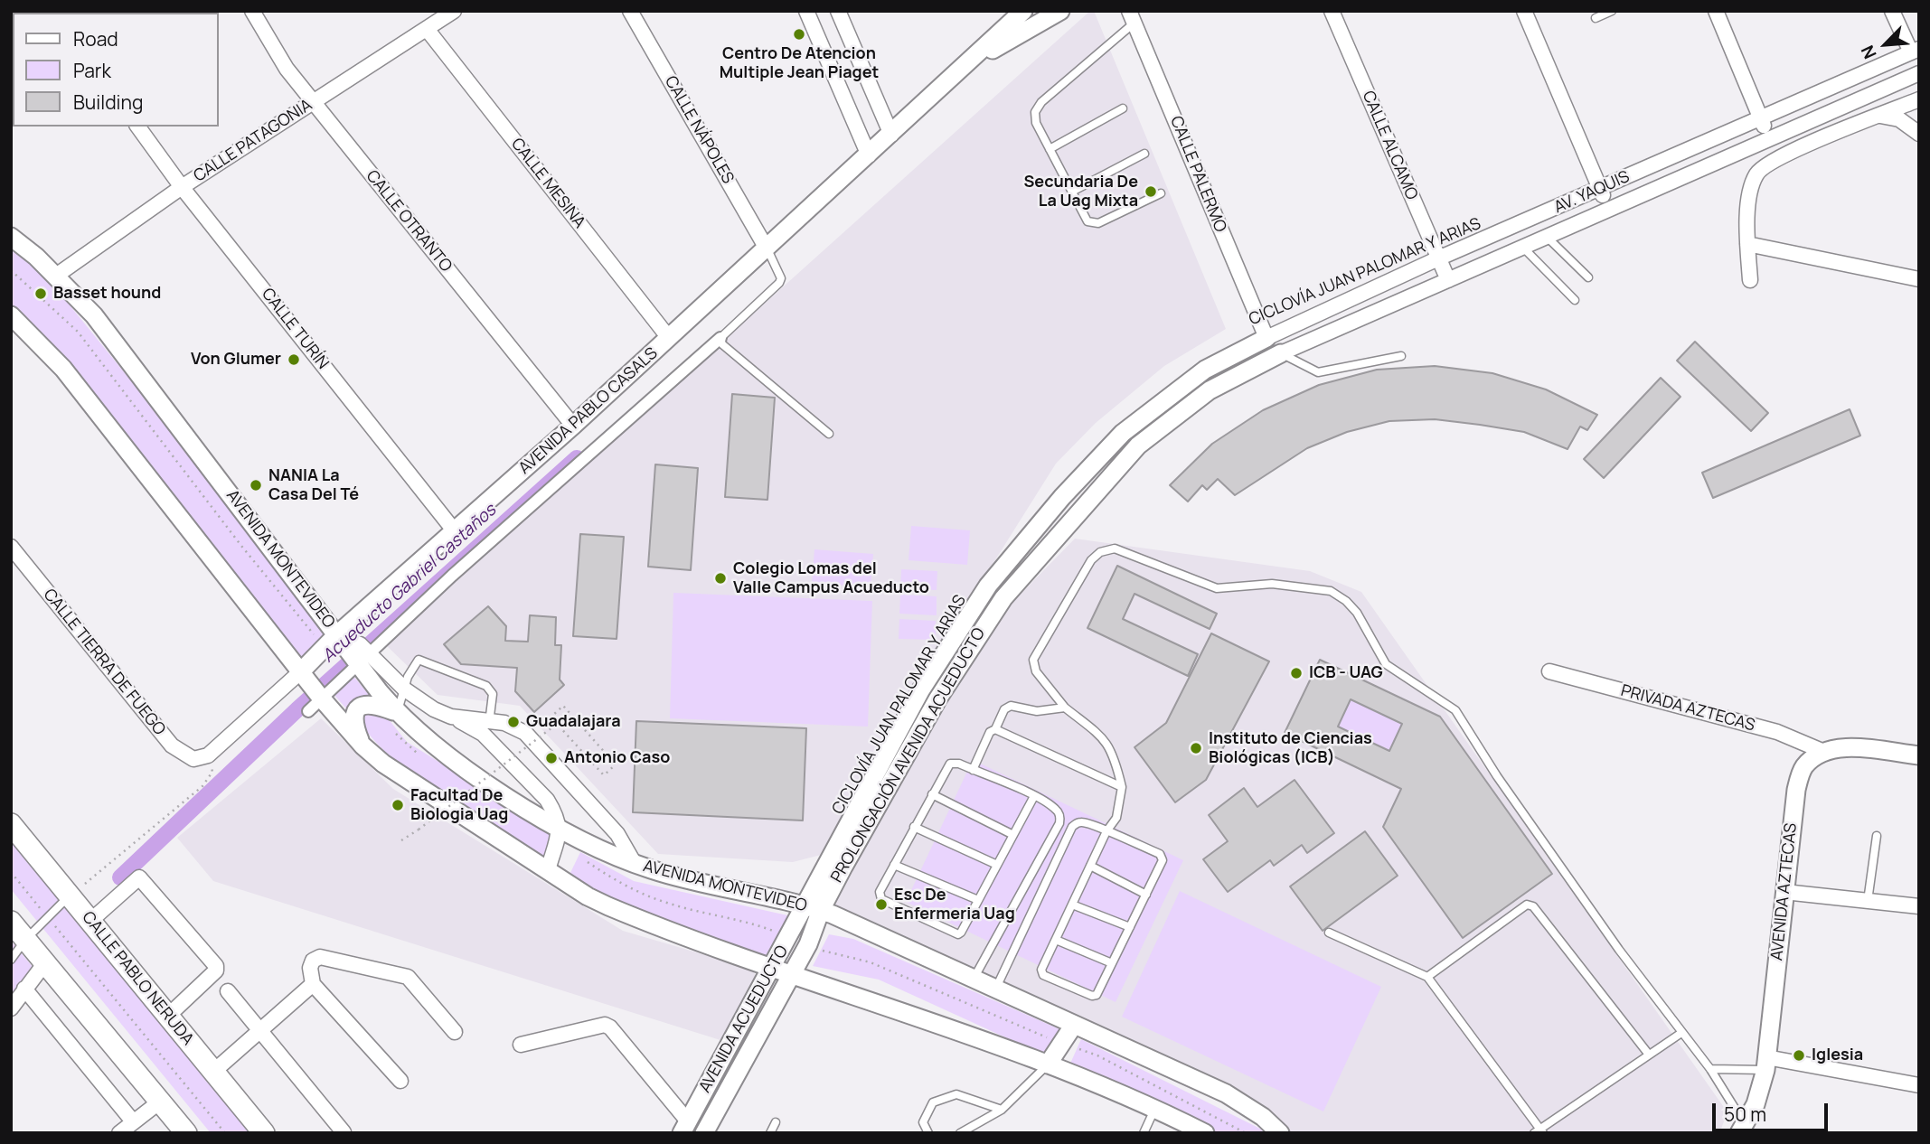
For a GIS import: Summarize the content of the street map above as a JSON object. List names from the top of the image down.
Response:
{
  "streets": {
    "main road": ["CALLE PABLO NERUDA"],
    "street": [
      "CALLE NÁPOLES",
      "CALLE PATAGONIA",
      "CALLE ALCAMO",
      "CALLE PALERMO",
      "CALLE MESINA",
      "AV. YAQUIS",
      "CALLE OTRANTO",
      "CALLE TURÍN",
      "AVENIDA PABLO CASALS",
      "AVENIDA MONTEVIDEO",
      "CALLE TIERRA DE FUEGO",
      "PRIVADA AZTECAS",
      "PROLONGACIÓN AVENIDA ACUEDUCTO",
      "AVENIDA AZTECAS",
      "AVENIDA ACUEDUCTO"
    ]
  },
  "crossings": [
    ["CALLE NÁPOLES", "AVENIDA PABLO CASALS"],
    ["CALLE PATAGONIA", "CALLE MESINA"],
    ["CALLE PATAGONIA", "CALLE OTRANTO"],
    ["CALLE PATAGONIA", "CALLE TURÍN"],
    ["CALLE PATAGONIA", "AVENIDA MONTEVIDEO"],
    ["CALLE ALCAMO", "AV. YAQUIS"],
    ["CALLE PALERMO", "AV. YAQUIS"],
    ["CALLE PALERMO", "PROLONGACIÓN AVENIDA ACUEDUCTO"],
    ["CALLE MESINA", "AVENIDA PABLO CASALS"],
    ["AV. YAQUIS", "PROLONGACIÓN AVENIDA ACUEDUCTO"],
    ["CALLE OTRANTO", "AVENIDA PABLO CASALS"],
    ["CALLE TURÍN", "AVENIDA PABLO CASALS"],
    ["AVENIDA PABLO CASALS", "AVENIDA MONTEVIDEO"],
    ["AVENIDA PABLO CASALS", "CALLE TIERRA DE FUEGO"],
    ["AVENIDA MONTEVIDEO", "PROLONGACIÓN AVENIDA ACUEDUCTO"],
    ["AVENIDA MONTEVIDEO", "AVENIDA ACUEDUCTO"],
    ["PRIVADA AZTECAS", "AVENIDA AZTECAS"],
    ["PROLONGACIÓN AVENIDA ACUEDUCTO", "AVENIDA ACUEDUCTO"]
  ],
  "water": ["Acueducto Gabriel Castaños"],
  "places": [
    "Centro De Atencion Multiple Jean Piaget",
    "Secundaria De La Uag Mixta",
    "Basset hound",
    "Von Glumer",
    "NANIA La Casa Del Té",
    "Colegio Lomas del Valle Campus Acueducto",
    "ICB - UAG",
    "Guadalajara",
    "Instituto de Ciencias Biológicas (ICB)",
    "Antonio Caso",
    "Facultad De Biologia Uag",
    "Esc De Enfermeria Uag",
    "Iglesia"
  ],
  "legend": ["Road", "Park", "Building"],
  "scale_bar": "50 m",
  "north": "bottom left"
}
